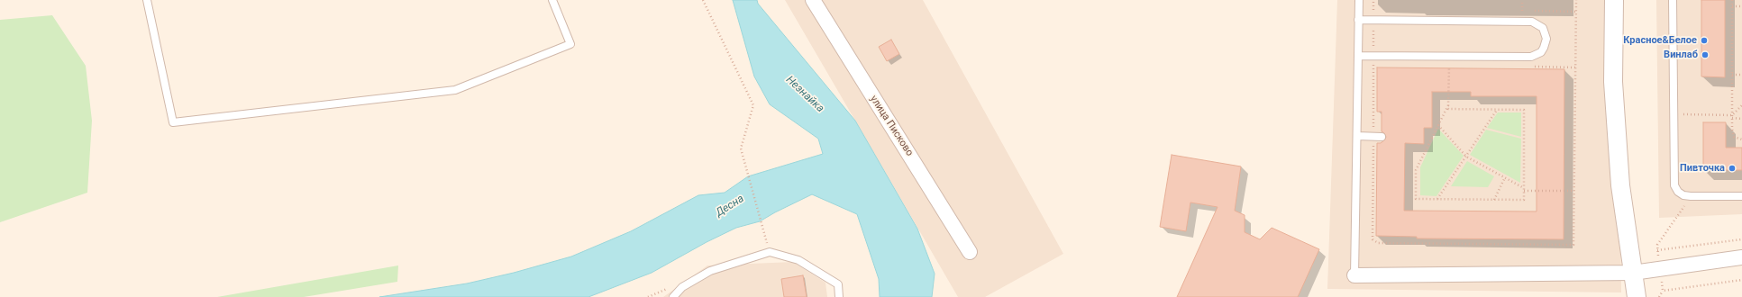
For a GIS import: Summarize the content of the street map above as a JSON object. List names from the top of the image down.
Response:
{
  "streets": {
    "street": ["улица Писково"]
  },
  "water": ["Незнайка", "Десна"],
  "places": ["Красное&Белое", "Винлаб", "Пивточка"]
}
